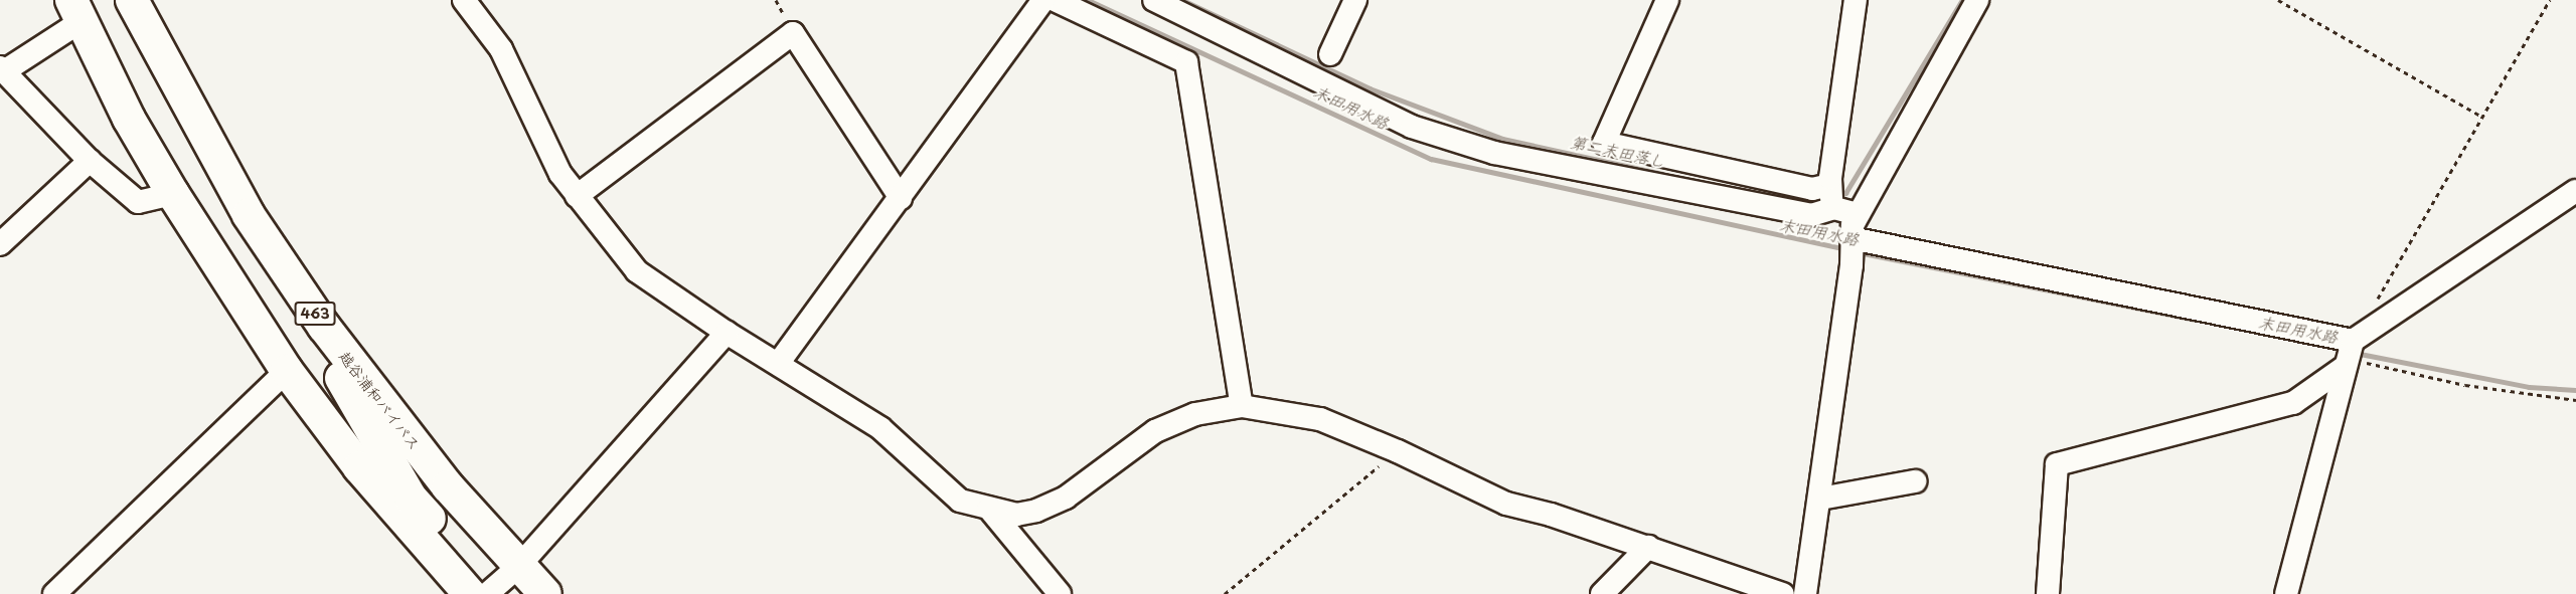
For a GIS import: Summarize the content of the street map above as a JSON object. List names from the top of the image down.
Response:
{
  "streets": {
    "highway": ["463", "越谷浦和バイパス"]
  },
  "water": ["末田用水路", "第二末田落し"]
}
